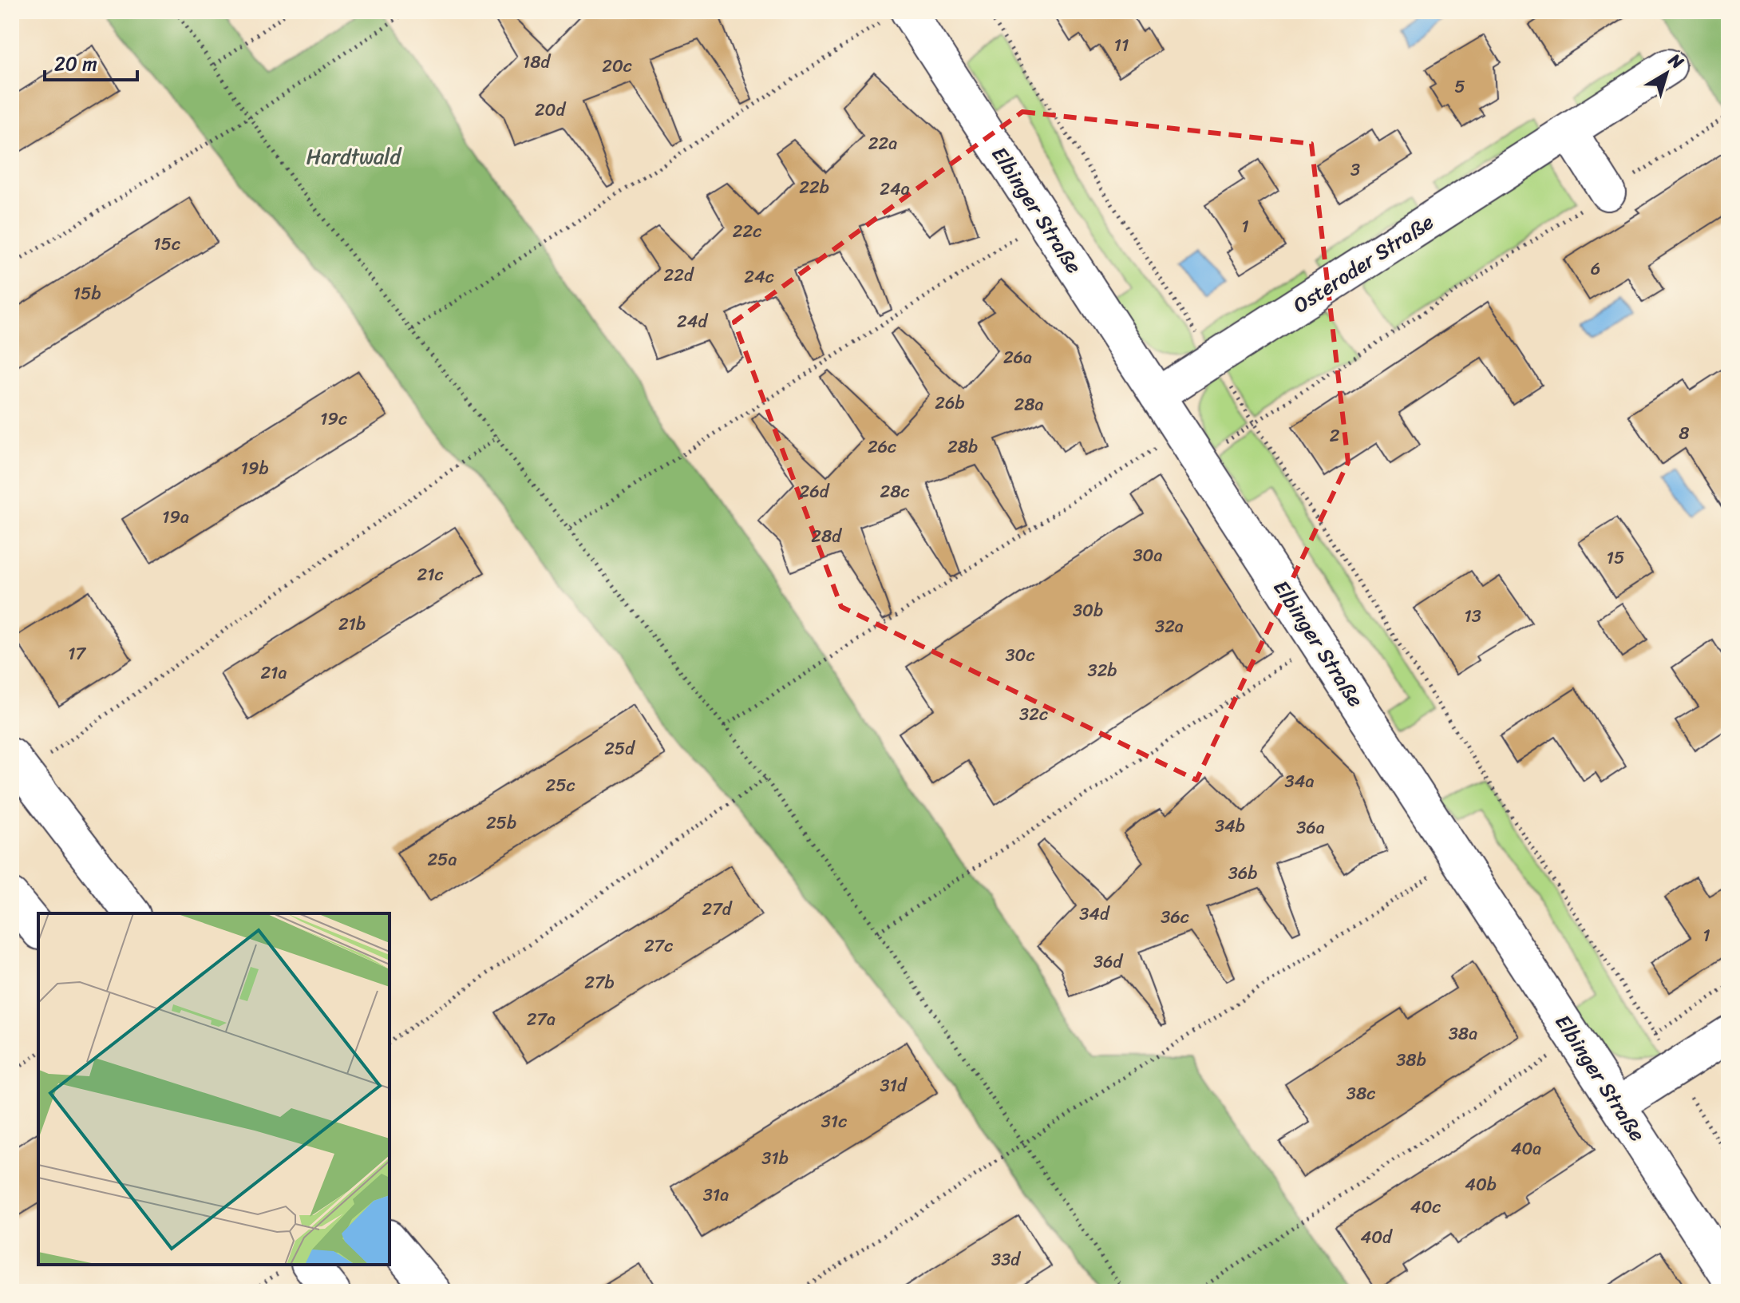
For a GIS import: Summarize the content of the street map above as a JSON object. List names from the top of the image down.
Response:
{
  "streets": {
    "street": ["Elbinger Straße", "Osteroder Straße"]
  },
  "crossings": [
    ["Elbinger Straße", "Osteroder Straße"]
  ],
  "parks": ["Hardtwald"],
  "house_numbers": [
    "11",
    "18d",
    "20c",
    "5",
    "20d",
    "22a",
    "3",
    "22b",
    "24a",
    "1",
    "22c",
    "15c",
    "6",
    "22d",
    "24c",
    "15b",
    "24d",
    "26a",
    "26b",
    "28a",
    "19c",
    "8",
    "2",
    "26c",
    "28b",
    "19b",
    "26d",
    "28c",
    "19a",
    "28d",
    "30a",
    "15",
    "21c",
    "30b",
    "13",
    "21b",
    "32a",
    "17",
    "30c",
    "32b",
    "21a",
    "32c",
    "25d",
    "34a",
    "25c",
    "25b",
    "34b",
    "36a",
    "25a",
    "36b",
    "27d",
    "34d",
    "36c",
    "1",
    "27c",
    "36d",
    "27b",
    "27a",
    "38a",
    "38b",
    "31d",
    "38c",
    "31c",
    "40a",
    "31b",
    "40b",
    "31a",
    "40c",
    "40d",
    "33d"
  ],
  "scale_bar": "20 m",
  "north": "top right"
}
